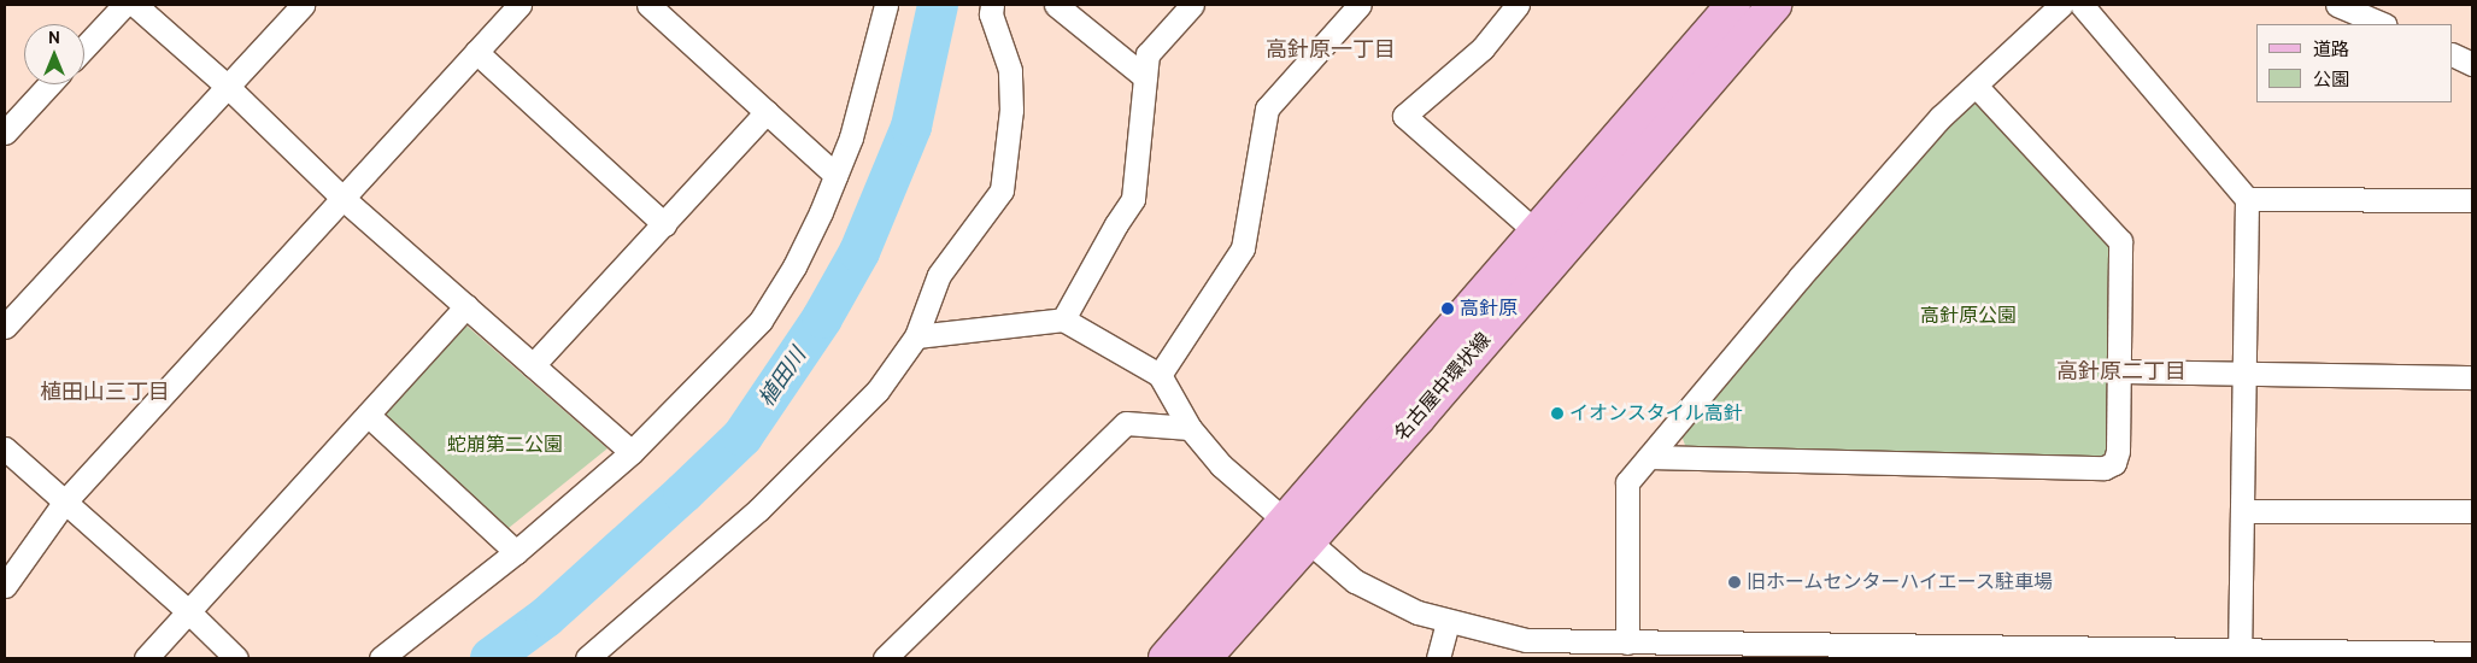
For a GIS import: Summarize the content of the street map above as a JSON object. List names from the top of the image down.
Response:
{
  "streets": {
    "main road": ["名古屋中環状線"]
  },
  "districts": ["高針原一丁目", "高針原二丁目", "植田山三丁目"],
  "water": ["植田川"],
  "parks": ["高針原公園", "蛇崩第二公園"],
  "places": ["高針原", "イオンスタイル高針", "旧ホームセンターハイエース駐車場"],
  "legend": ["道路", "公園"],
  "north": "top"
}
